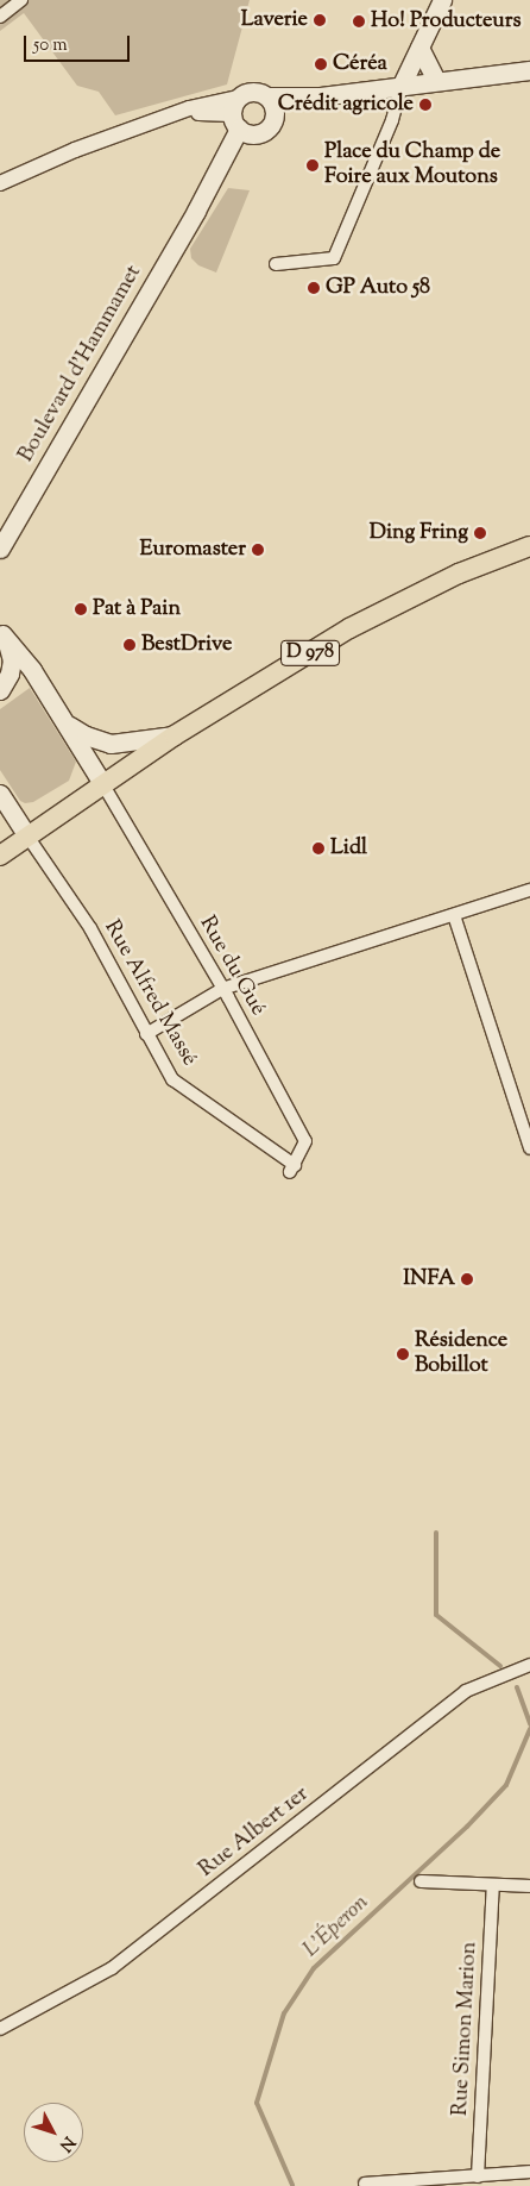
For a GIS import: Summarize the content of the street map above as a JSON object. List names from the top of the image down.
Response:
{
  "streets": {
    "main road": ["Boulevard d'Hammamet", "D 978"],
    "street": [
      "Rue du Gué",
      "Rue Alfred Massé",
      "Rue Albert 1er",
      "Rue Simon Marion"
    ]
  },
  "crossings": [
    ["D 978", "Rue du Gué"],
    ["D 978", "Rue Alfred Massé"],
    ["Rue du Gué", "Rue Alfred Massé"]
  ],
  "water": ["L'Éperon"],
  "places": [
    "Laverie",
    "Ho! Producteurs",
    "Céréa",
    "Crédit agricole",
    "Place du Champ de Foire aux Moutons",
    "GP Auto 58",
    "Ding Fring",
    "Euromaster",
    "Pat à Pain",
    "BestDrive",
    "Lidl",
    "INFA",
    "Résidence Bobillot"
  ],
  "scale_bar": "50 m",
  "north": "bottom right"
}
